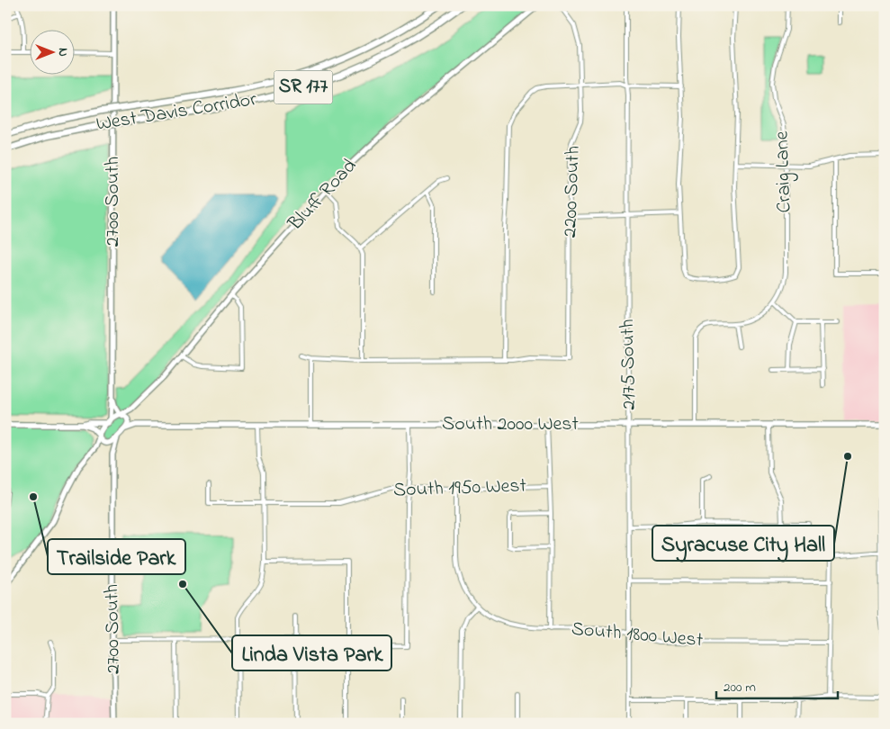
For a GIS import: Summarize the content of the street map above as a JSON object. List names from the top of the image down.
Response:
{
  "streets": {
    "highway": ["SR 177", "West Davis Corridor"],
    "main road": ["South 2000 West"],
    "street": [
      "Craig Lane",
      "2200 South",
      "Bluff Road",
      "2700 South",
      "2175 South",
      "South 1950 West",
      "South 1800 West"
    ]
  },
  "crossings": [
    ["2175 South", "South 2000 West"],
    ["2175 South", "South 1800 West"]
  ],
  "places": ["Syracuse City Hall", "Trailside Park", "Linda Vista Park"],
  "scale_bar": "200 m",
  "north": "right"
}
